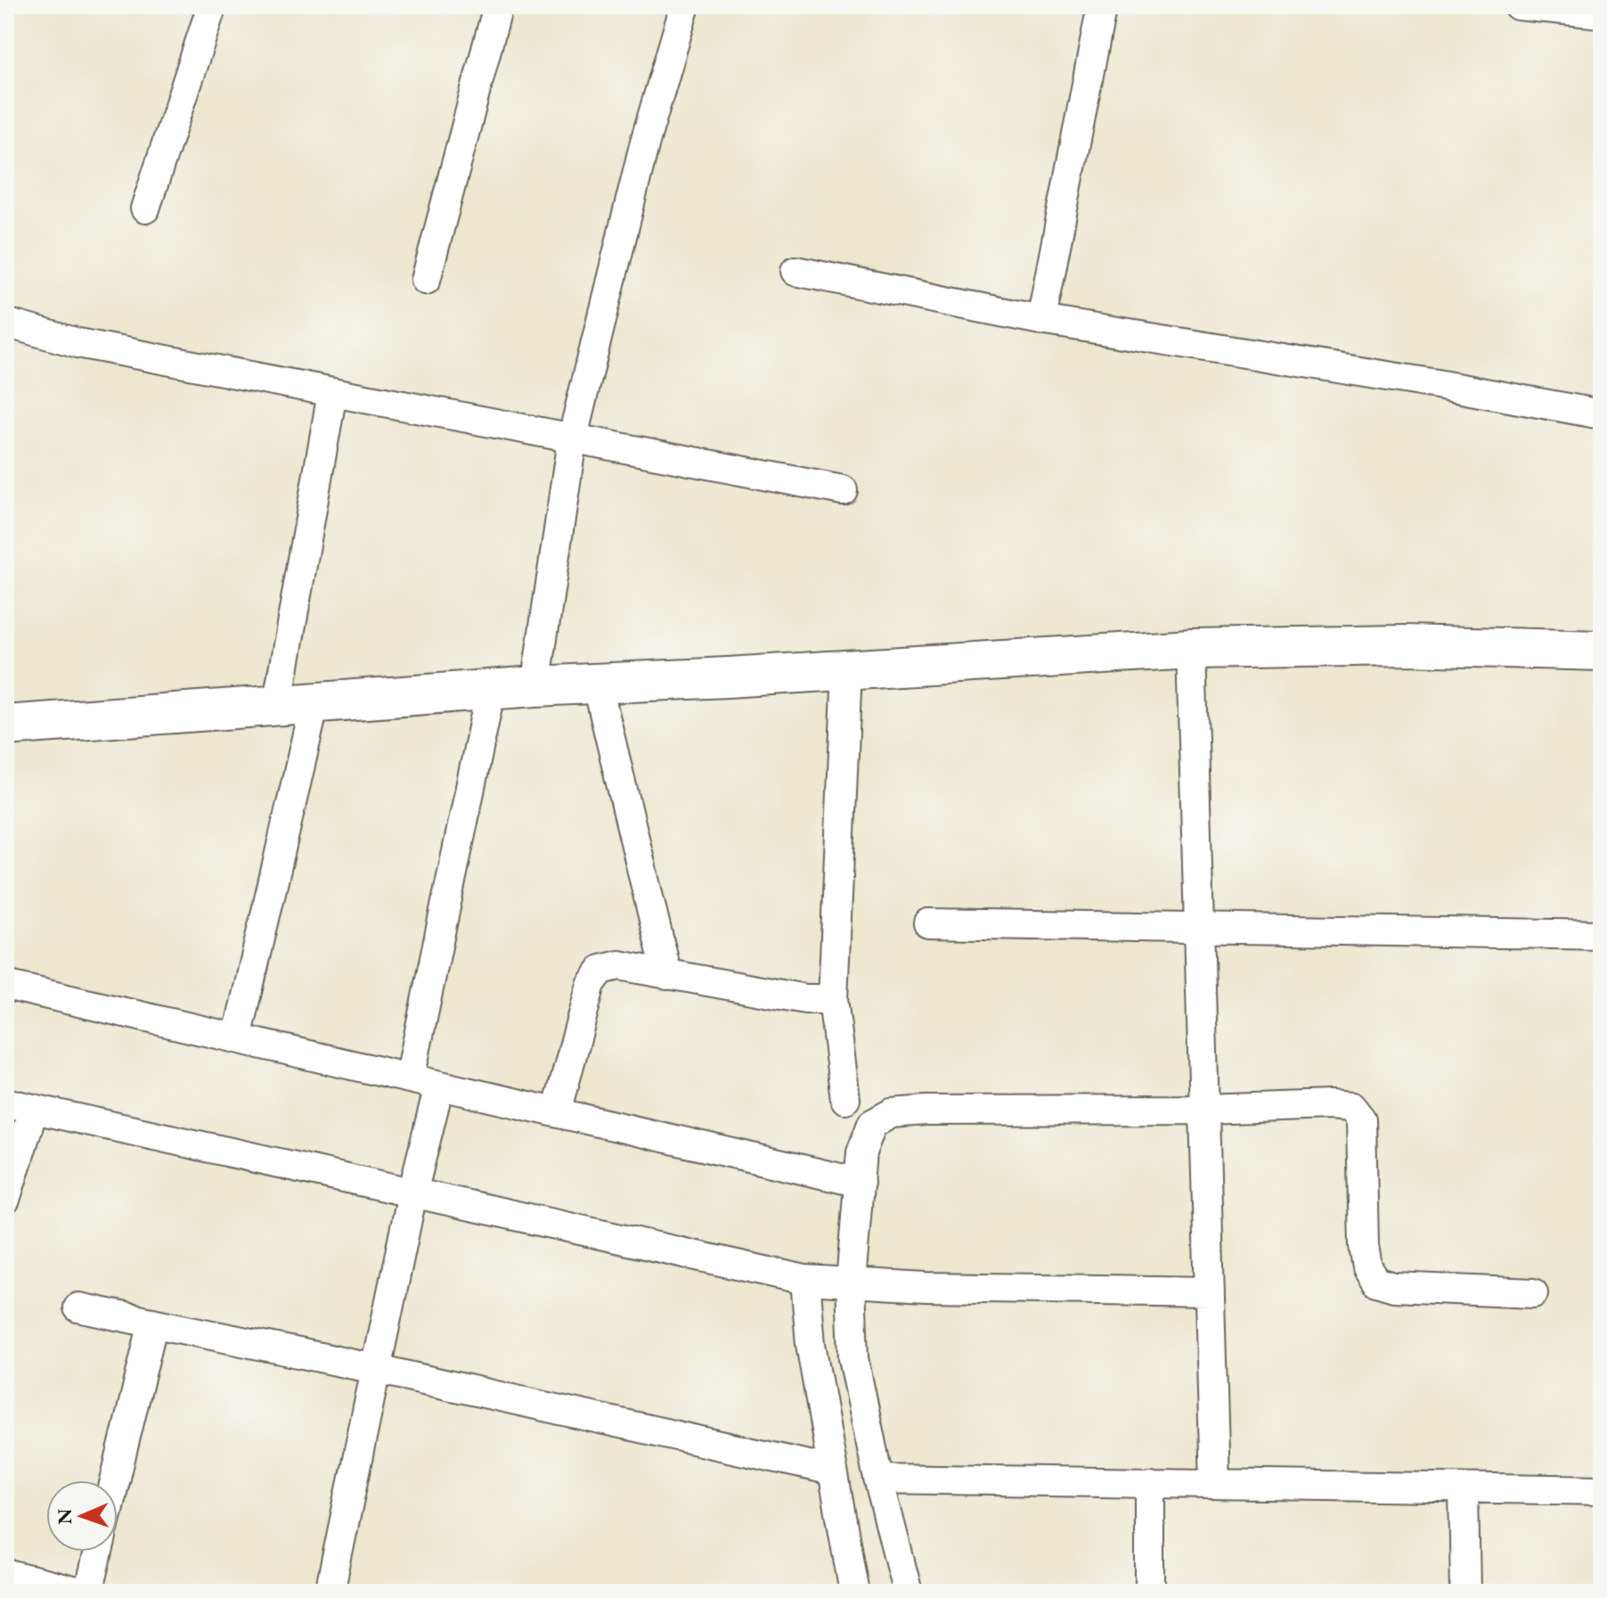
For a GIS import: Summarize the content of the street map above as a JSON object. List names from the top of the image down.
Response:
{
  "north": "left"
}
